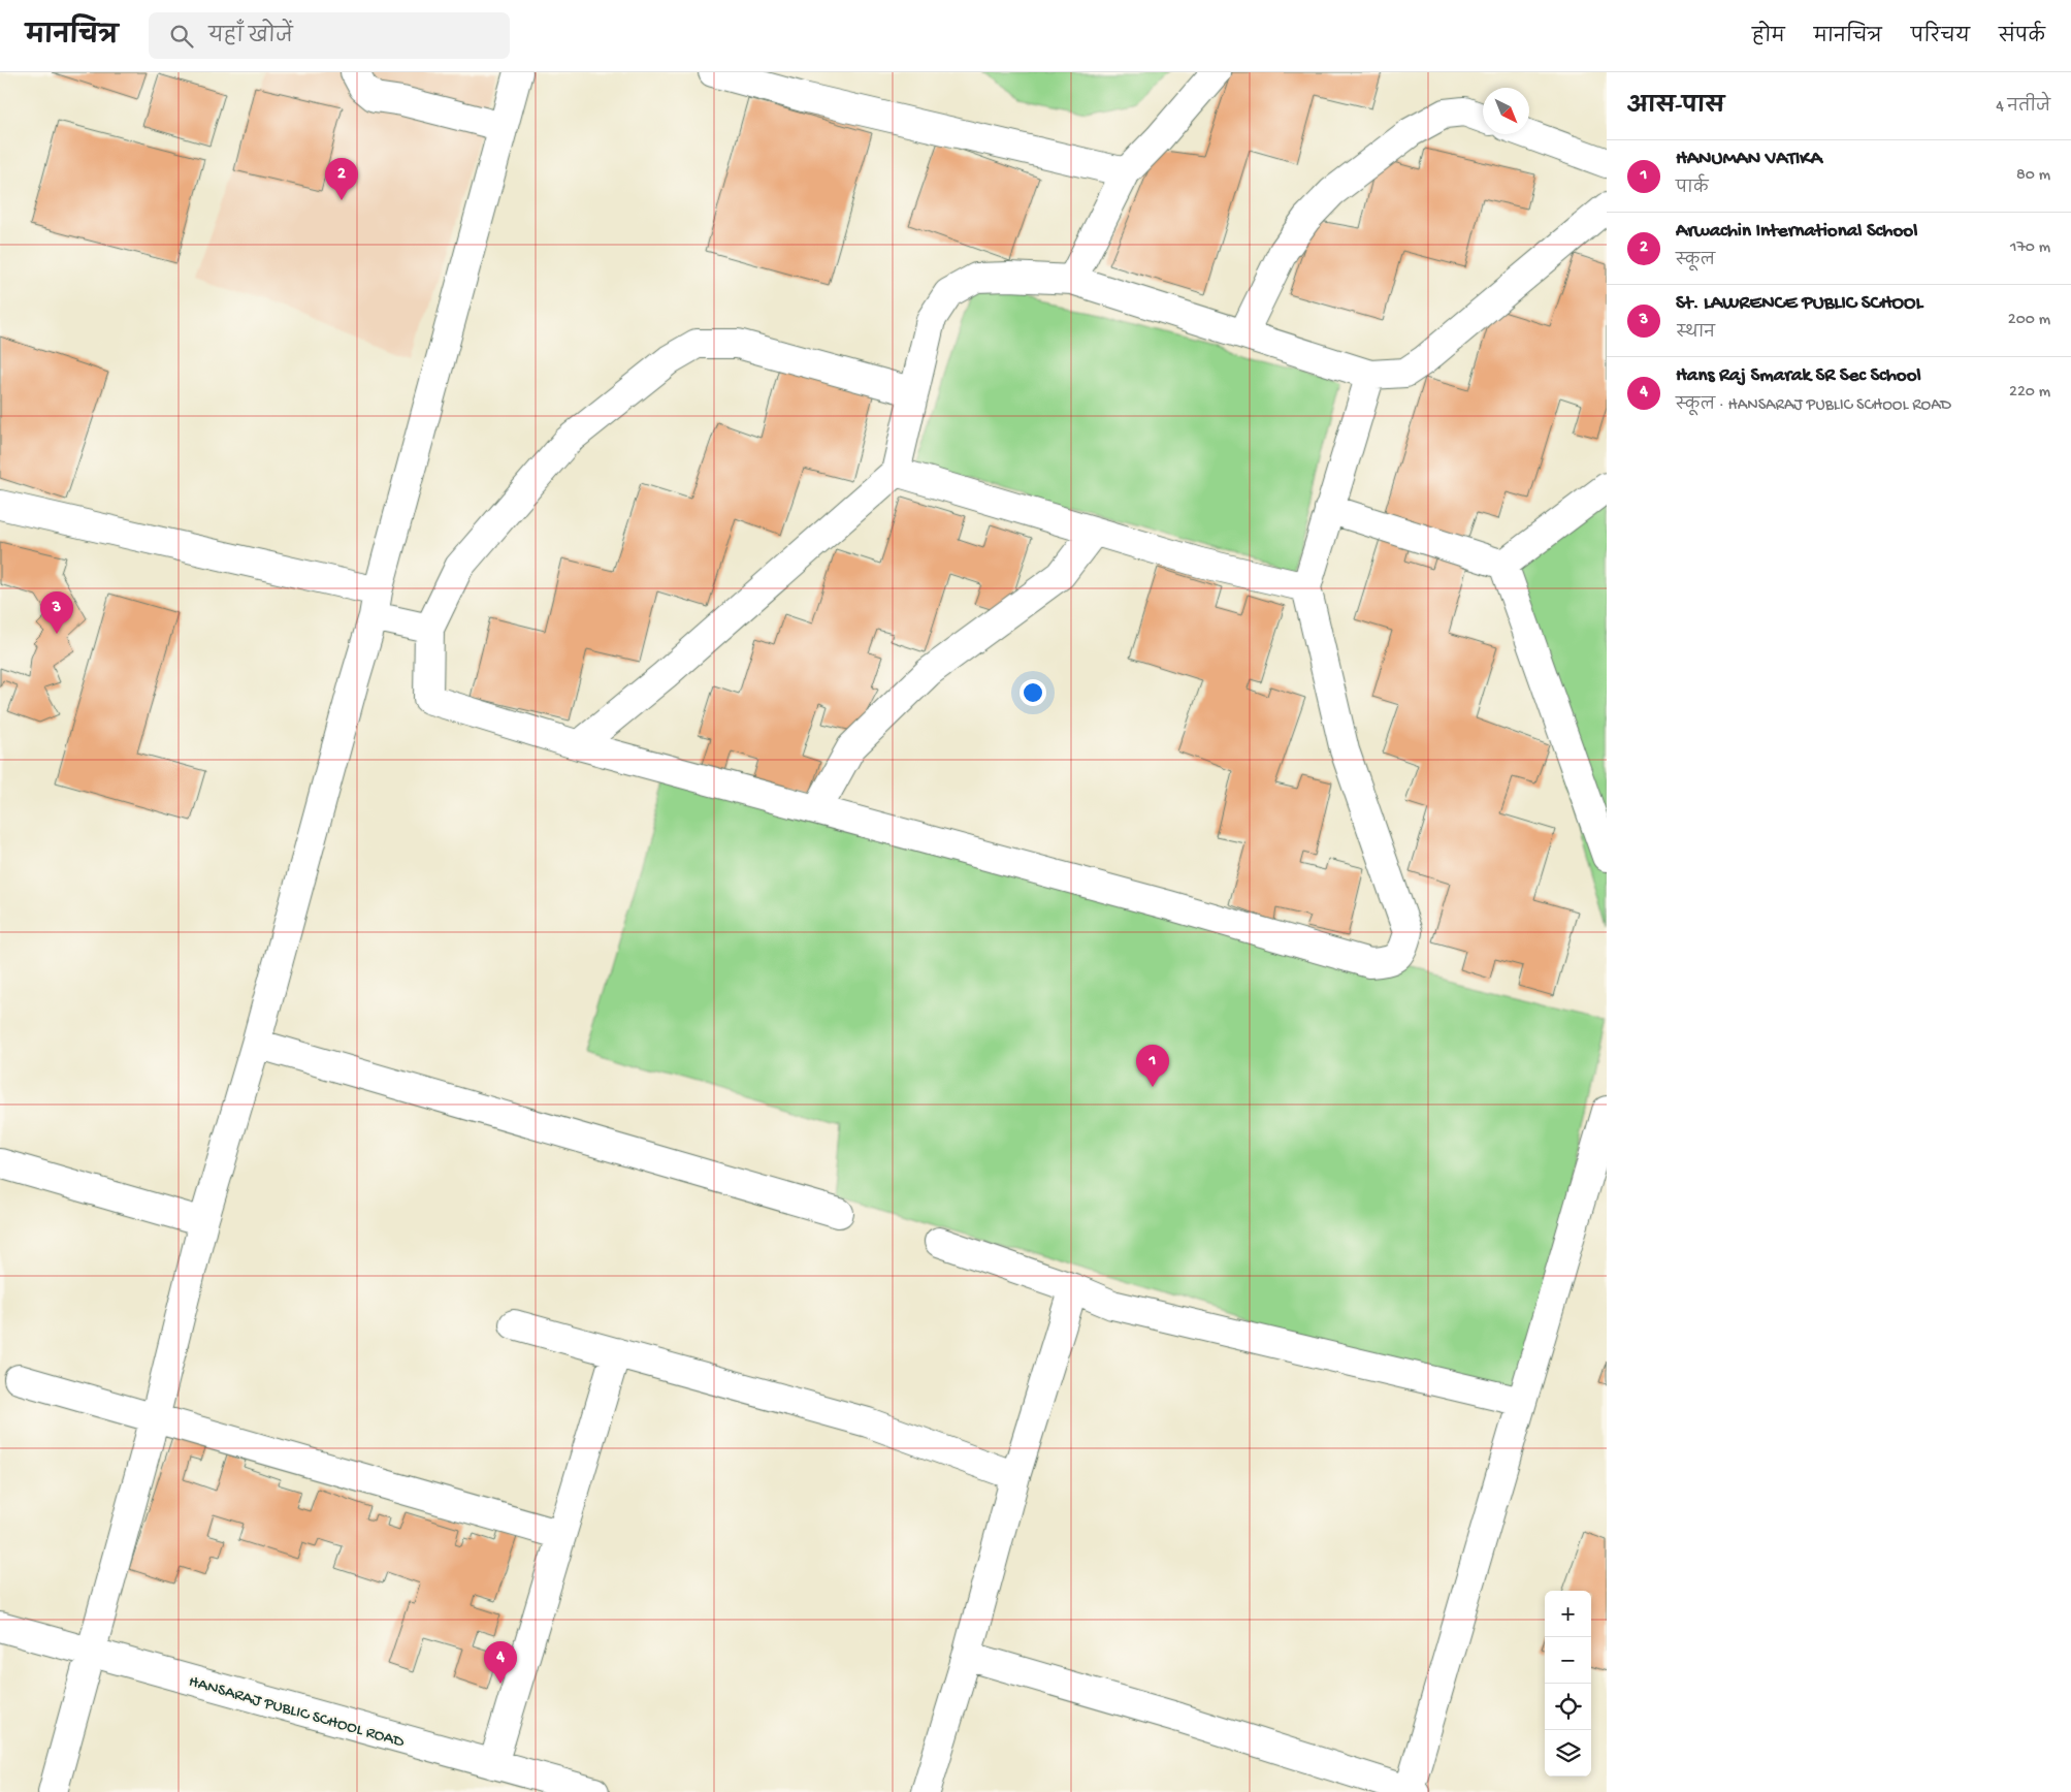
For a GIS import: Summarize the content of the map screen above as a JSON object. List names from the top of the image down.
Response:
{
  "streets": {
    "street": ["HANSARAJ PUBLIC SCHOOL ROAD"]
  },
  "north": "bottom right",
  "page": {
    "header": "मानचित्र",
    "search": "यहाँ खोजें",
    "nav": [
      "होम",
      "मानचित्र",
      "परिचय",
      "संपर्क"
    ],
    "heading": ["आस-पास", "4 नतीजे"],
    "list": [
      {
        "mark": "1",
        "name": "HANUMAN VATIKA",
        "note": "पार्क",
        "value": "80 m"
      },
      {
        "mark": "2",
        "name": "Arwachin International School",
        "note": "स्कूल",
        "value": "170 m"
      },
      {
        "mark": "3",
        "name": "St. LAWRENCE PUBLIC SCHOOL",
        "note": "स्थान",
        "value": "200 m"
      },
      {
        "mark": "4",
        "name": "Hans Raj Smarak SR Sec School",
        "note": "स्कूल · HANSARAJ PUBLIC SCHOOL ROAD",
        "value": "220 m"
      }
    ],
    "pins": [
      "2",
      "3",
      "1",
      "4"
    ],
    "map_buttons": ["+", "−"]
  }
}
